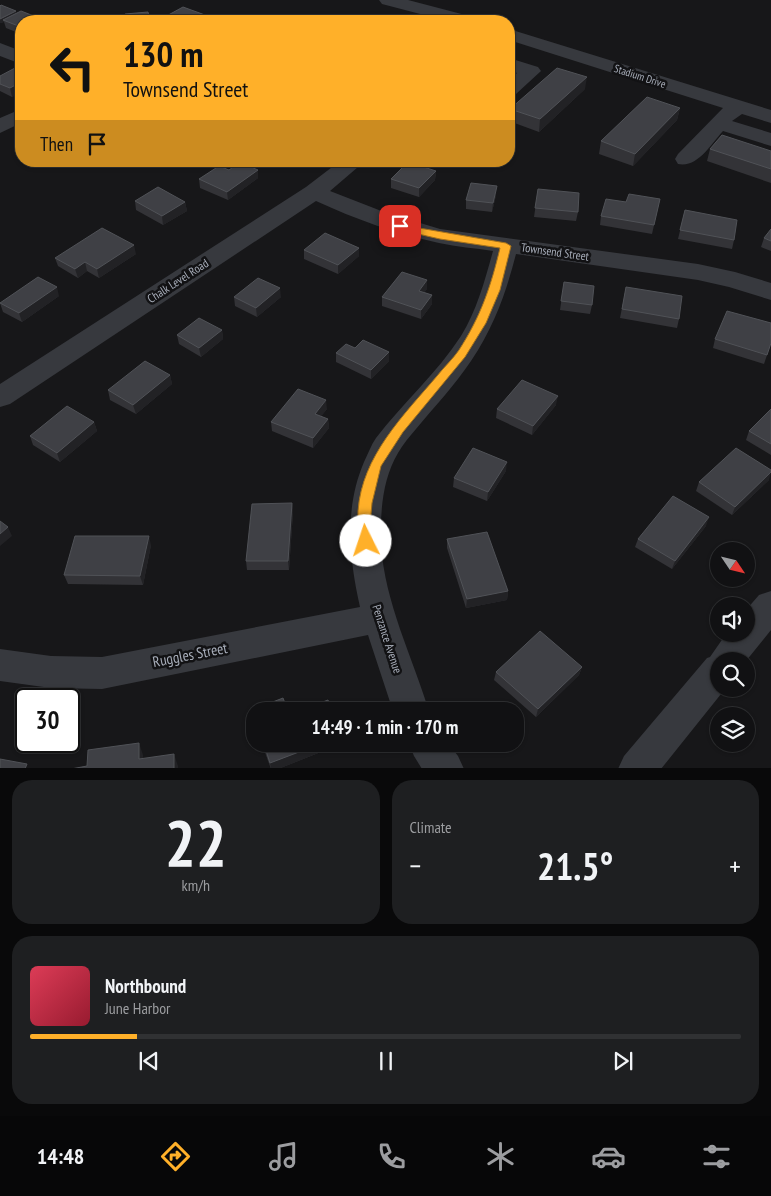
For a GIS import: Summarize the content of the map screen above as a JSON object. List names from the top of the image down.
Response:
{
  "streets": {
    "street": [
      "Stadium Drive",
      "Townsend Street",
      "Chalk Level Road",
      "Penzance Avenue",
      "Ruggles Street"
    ]
  },
  "crossings": [
    ["Townsend Street", "Chalk Level Road"],
    ["Townsend Street", "Penzance Avenue"],
    ["Penzance Avenue", "Ruggles Street"]
  ],
  "north": "bottom right",
  "page": {
    "turn": ["130 m", "Townsend Street"],
    "then": "Then",
    "limit": "30",
    "trip": "14:49 · 1 min · 170 m",
    "tile": [
      ["22", "km/h"],
      "Climate"
    ],
    "heat": ["−", "21.5°", "+"],
    "song": ["Northbound", "June Harbor"],
    "tabs": "14:48"
  }
}
